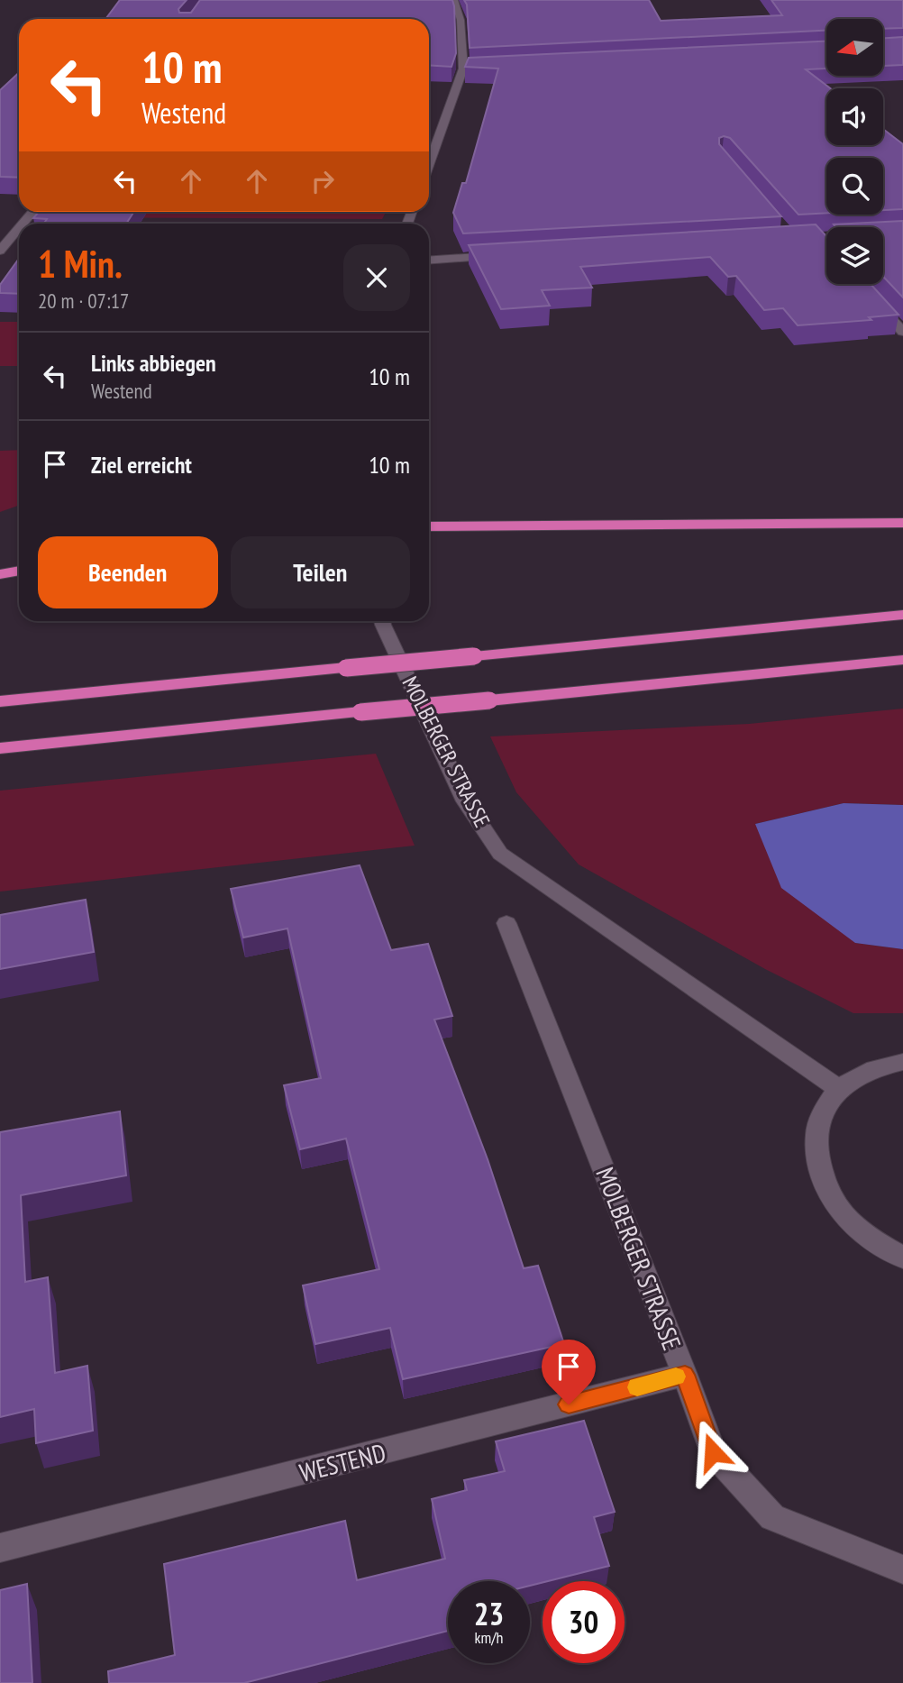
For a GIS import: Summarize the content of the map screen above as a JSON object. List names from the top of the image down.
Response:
{
  "streets": {
    "street": ["MOLBERGER STRASSE", "WESTEND"]
  },
  "crossings": [
    ["MOLBERGER STRASSE", "WESTEND"]
  ],
  "north": "left",
  "page": {
    "turn": ["10 m", "Westend"],
    "heading": ["1 Min.", "20 m · 07:17"],
    "list": [
      {
        "name": "Links abbiegen",
        "note": "Westend",
        "value": "10 m"
      },
      {
        "name": "Ziel erreicht",
        "value": "10 m"
      }
    ],
    "buttons": ["Beenden", "Teilen"],
    "speed": "23 km/h",
    "limit": "30"
  }
}
